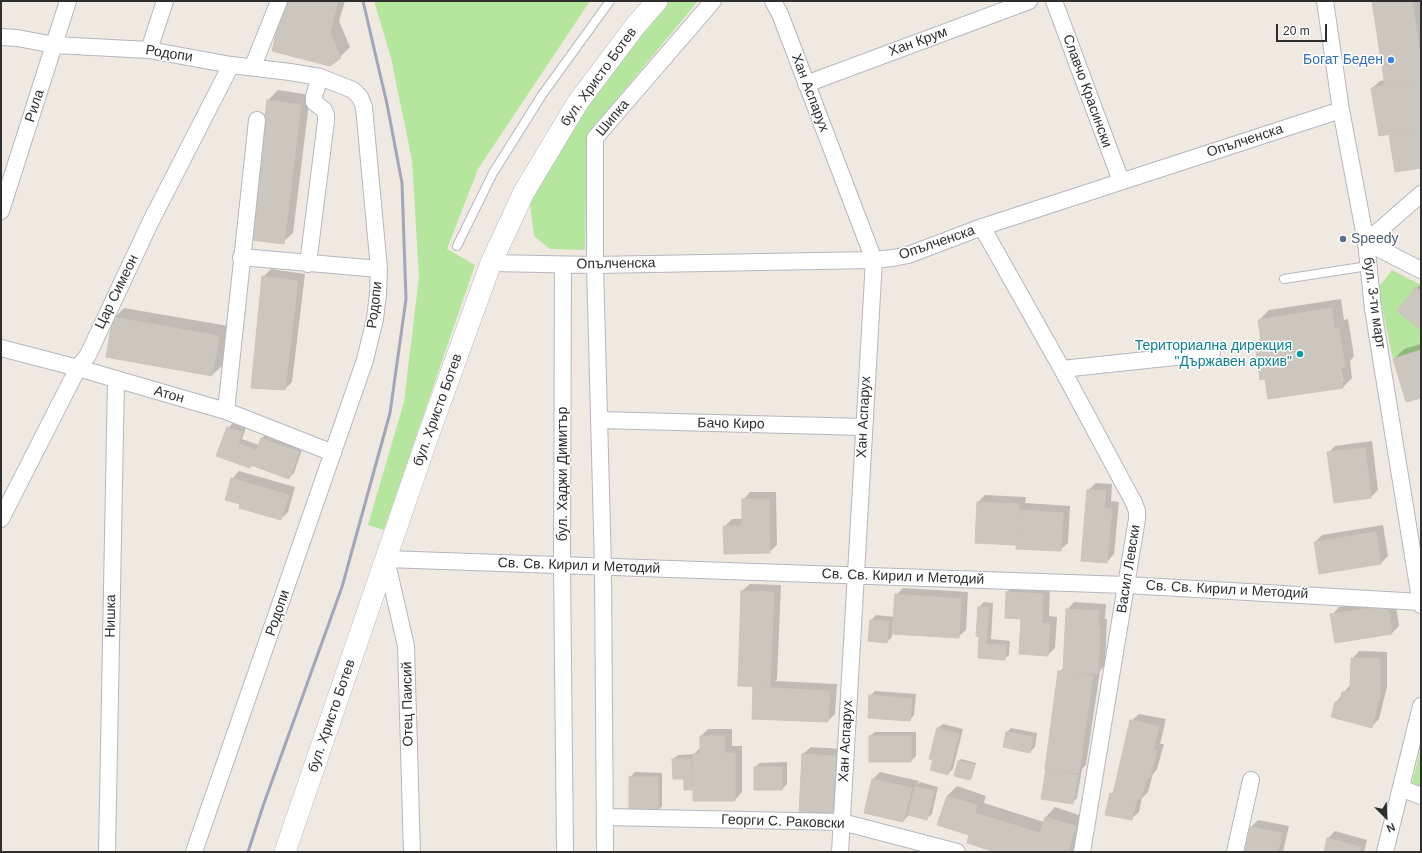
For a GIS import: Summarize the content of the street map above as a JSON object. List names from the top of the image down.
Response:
{
  "streets": {
    "street": [
      "Хан Крум",
      "Родопи",
      "бул. Христо Ботев",
      "Славчо Красински",
      "Хан Аспарух",
      "Рила",
      "Шипка",
      "Опълченска",
      "Цар Симеон",
      "бул. 3-ти март",
      "Атон",
      "Бачо Киро",
      "бул. Хаджи Димитър",
      "Св. Св. Кирил и Методий",
      "Васил Левски",
      "Нишка",
      "Отец Паисий",
      "Георги С. Раковски"
    ]
  },
  "crossings": [
    ["Хан Крум", "Хан Аспарух"],
    ["Родопи", "Рила"],
    ["Родопи", "Цар Симеон"],
    ["Родопи", "Атон"],
    ["бул. Христо Ботев", "Опълченска"],
    ["бул. Христо Ботев", "Св. Св. Кирил и Методий"],
    ["бул. Христо Ботев", "Отец Паисий"],
    ["Славчо Красински", "Опълченска"],
    ["Хан Аспарух", "Опълченска"],
    ["Хан Аспарух", "Бачо Киро"],
    ["Хан Аспарух", "Св. Св. Кирил и Методий"],
    ["Хан Аспарух", "Георги С. Раковски"],
    ["Шипка", "Опълченска"],
    ["Опълченска", "бул. 3-ти март"],
    ["Опълченска", "бул. Хаджи Димитър"],
    ["Опълченска", "Васил Левски"],
    ["Цар Симеон", "Атон"],
    ["бул. 3-ти март", "Св. Св. Кирил и Методий"],
    ["Атон", "Нишка"],
    ["бул. Хаджи Димитър", "Св. Св. Кирил и Методий"],
    ["Св. Св. Кирил и Методий", "Васил Левски"],
    ["Св. Св. Кирил и Методий", "Отец Паисий"]
  ],
  "places": ["Богат Беден", "Speedy", "Териториална дирекция \"Държавен архив\""],
  "scale_bar": "20 m",
  "north": "bottom right"
}
